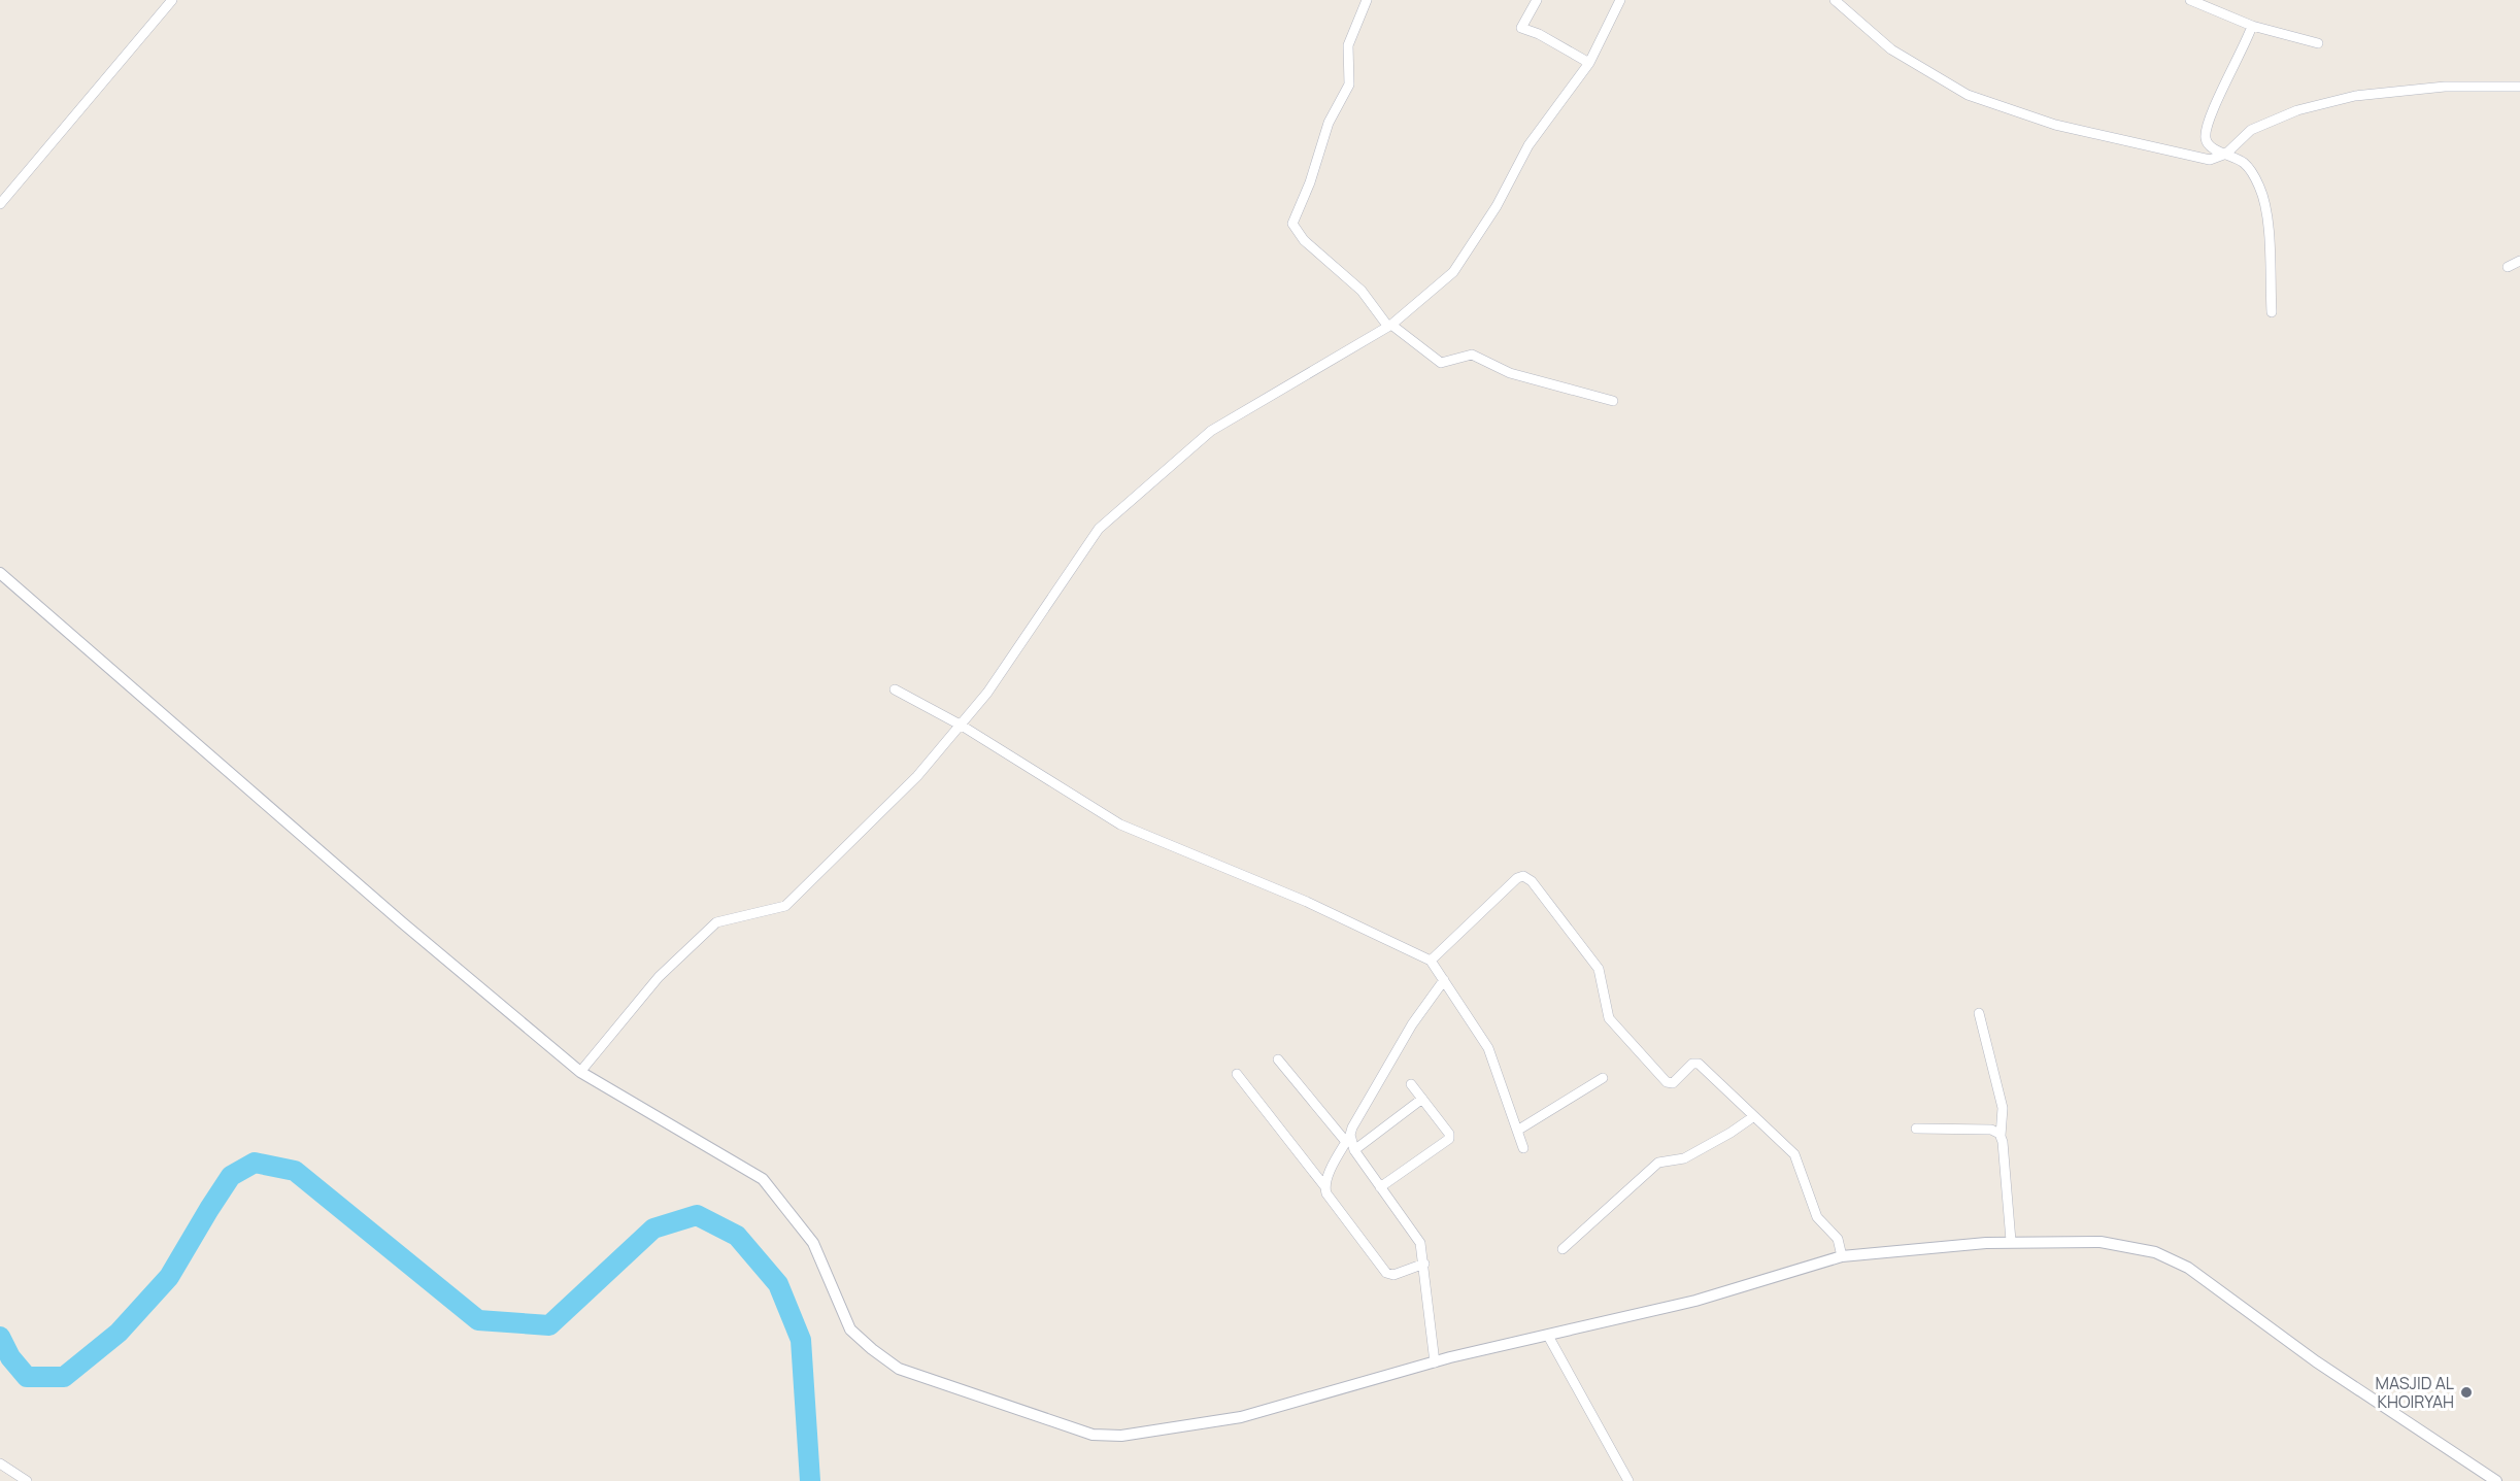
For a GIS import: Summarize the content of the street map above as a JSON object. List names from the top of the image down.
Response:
{
  "places": ["MASJID AL KHOIRYAH"]
}
